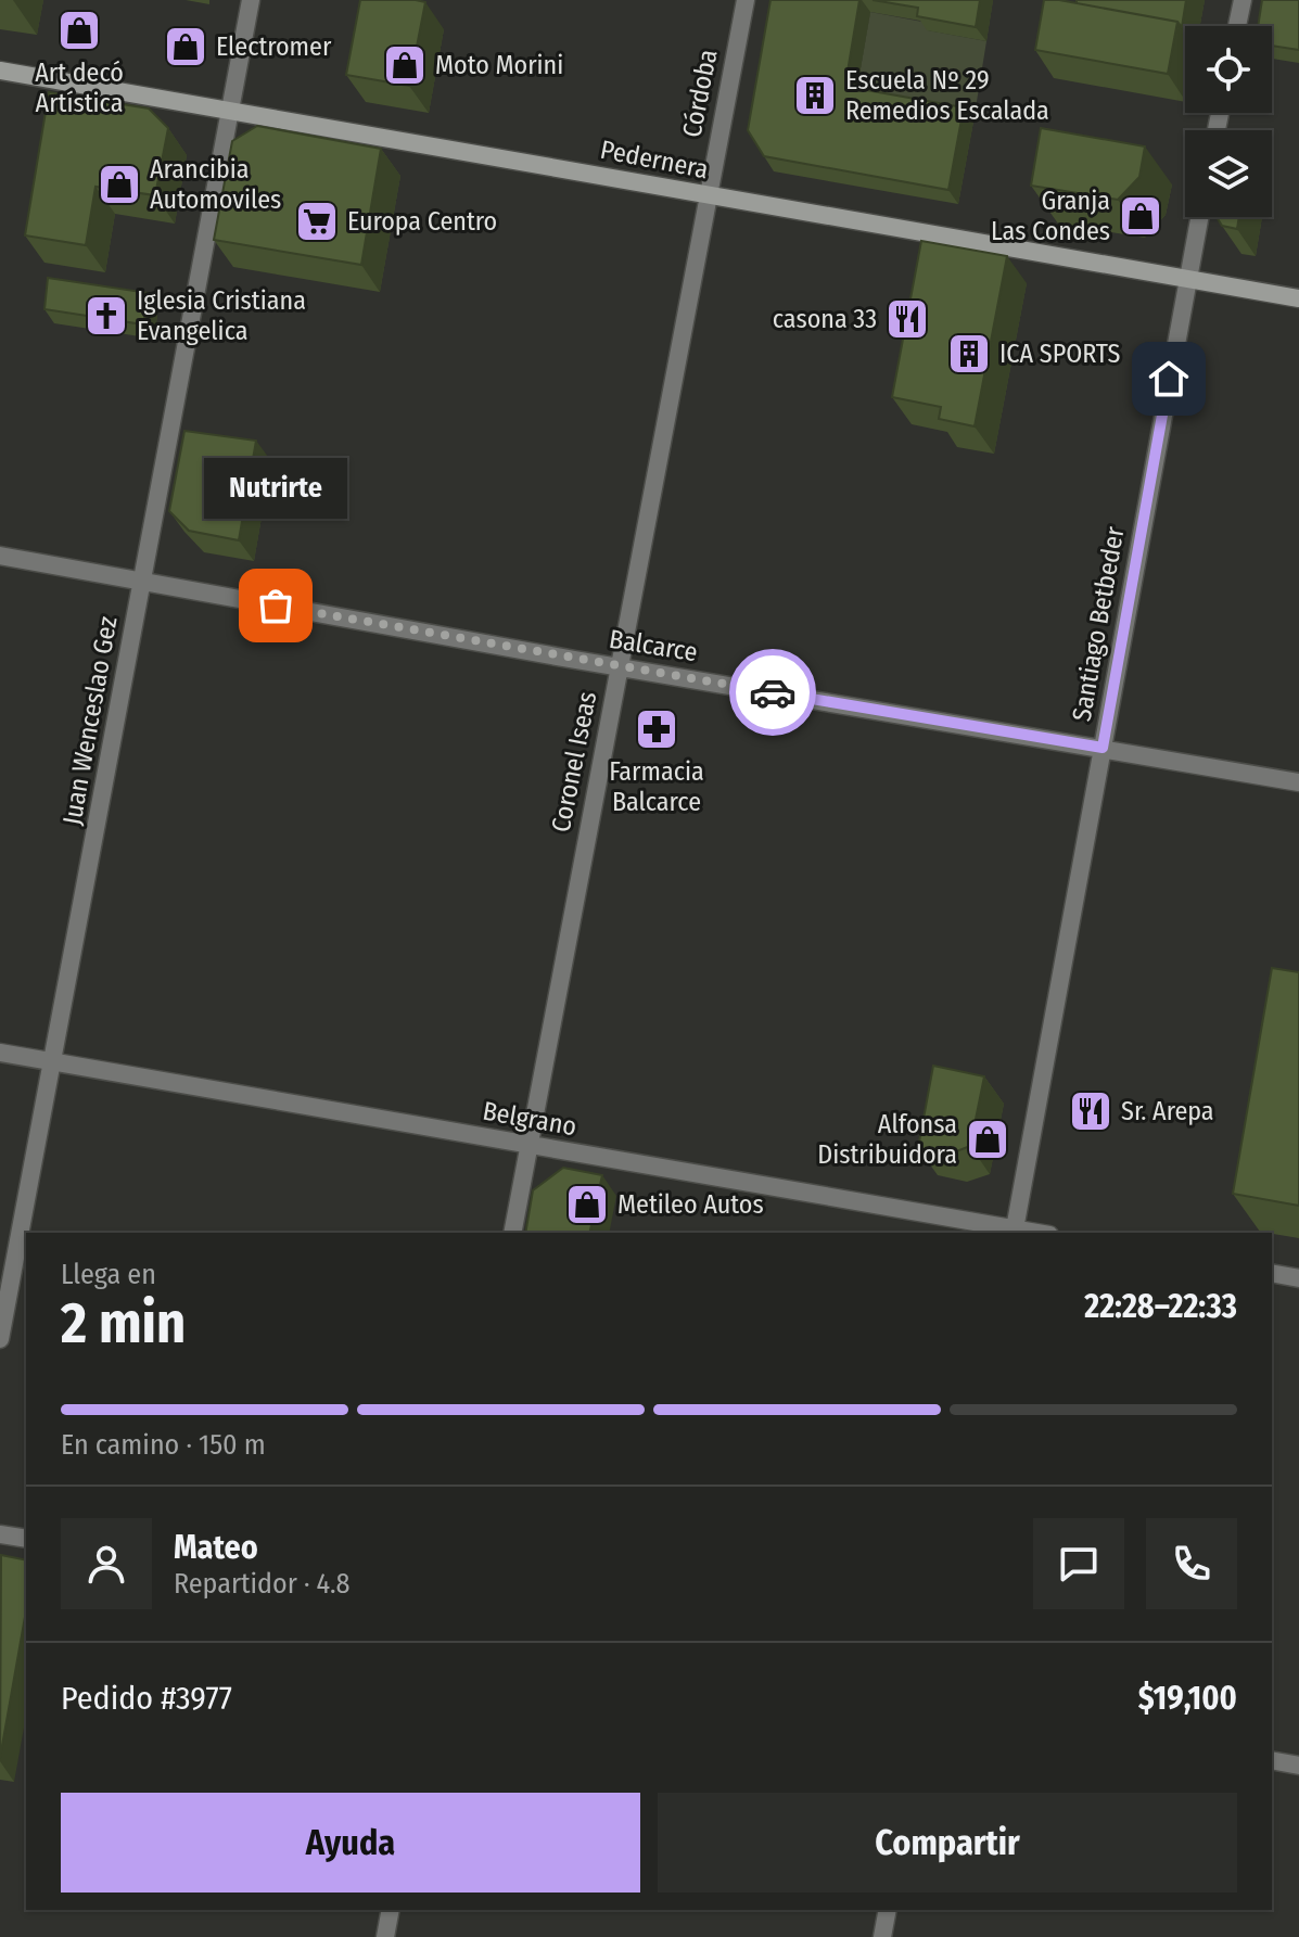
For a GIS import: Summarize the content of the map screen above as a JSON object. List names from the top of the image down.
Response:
{
  "streets": {
    "street": [
      "Córdoba",
      "Pedernera",
      "Santiago Betbeder",
      "Balcarce",
      "Juan Wenceslao Gez",
      "Coronel Iseas",
      "Belgrano"
    ]
  },
  "crossings": [
    ["Córdoba", "Pedernera"],
    ["Córdoba", "Coronel Iseas"],
    ["Pedernera", "Santiago Betbeder"],
    ["Pedernera", "Juan Wenceslao Gez"],
    ["Pedernera", "Coronel Iseas"],
    ["Santiago Betbeder", "Balcarce"],
    ["Santiago Betbeder", "Belgrano"],
    ["Balcarce", "Juan Wenceslao Gez"],
    ["Balcarce", "Coronel Iseas"],
    ["Juan Wenceslao Gez", "Belgrano"],
    ["Coronel Iseas", "Belgrano"]
  ],
  "places": {
    "shop": [
      "Art decó Artística",
      "Electromer",
      "Moto Morini",
      "Arancibia Automoviles",
      "Granja Las Condes",
      "Alfonsa Distribuidora",
      "Metileo Autos"
    ],
    "building": ["Escuela Nº 29 Remedios Escalada", "ICA SPORTS"],
    "supermarket": ["Europa Centro"],
    "church": ["Iglesia Cristiana Evangelica"],
    "restaurant": ["casona 33", "Sr. Arepa"],
    "other": ["Nutrirte"],
    "pharmacy": ["Farmacia Balcarce"]
  },
  "page": {
    "bubble": "Nutrirte",
    "heading": ["2 min", "Llega en", "22:28–22:33"],
    "panel": [
      "Mateo",
      "Repartidor · 4.8",
      "Pedido #3977",
      "$19,100"
    ],
    "bar": "En camino · 150 m",
    "buttons": ["Ayuda", "Compartir"]
  }
}
